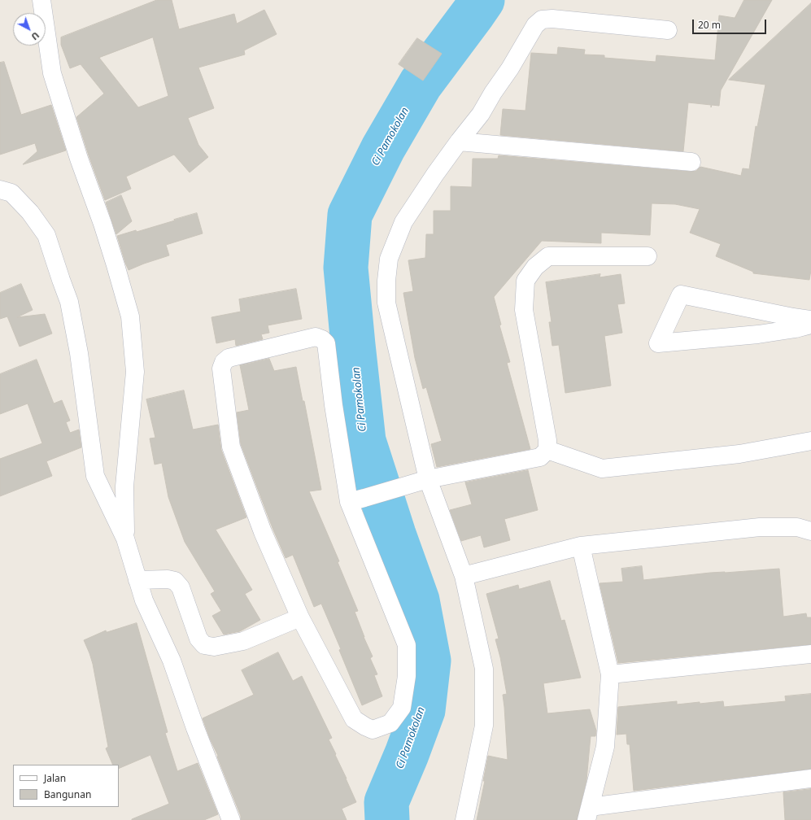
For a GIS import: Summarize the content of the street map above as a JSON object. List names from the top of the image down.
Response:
{
  "water": ["Ci Pamokolan"],
  "legend": ["Jalan", "Bangunan"],
  "scale_bar": "20 m",
  "north": "bottom right"
}
